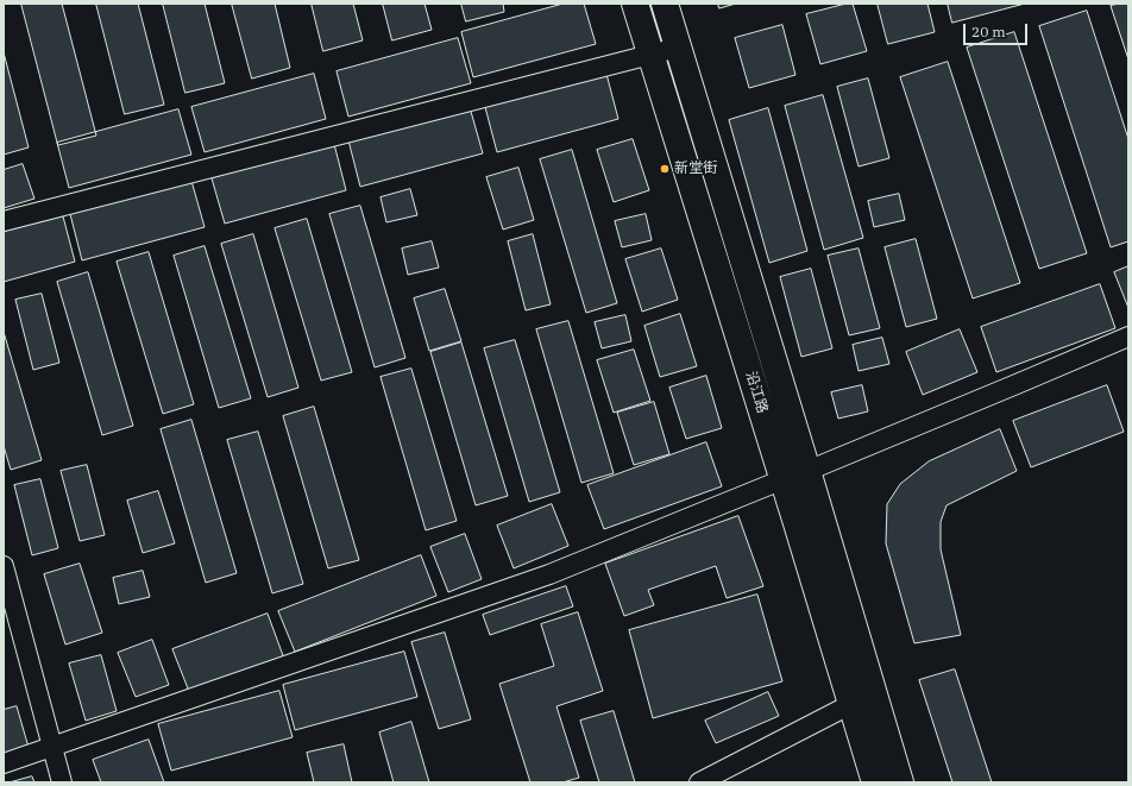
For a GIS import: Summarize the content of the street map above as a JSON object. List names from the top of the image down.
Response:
{
  "streets": {
    "main road": ["沿江路"]
  },
  "places": ["新堂街"],
  "scale_bar": "20 m"
}
